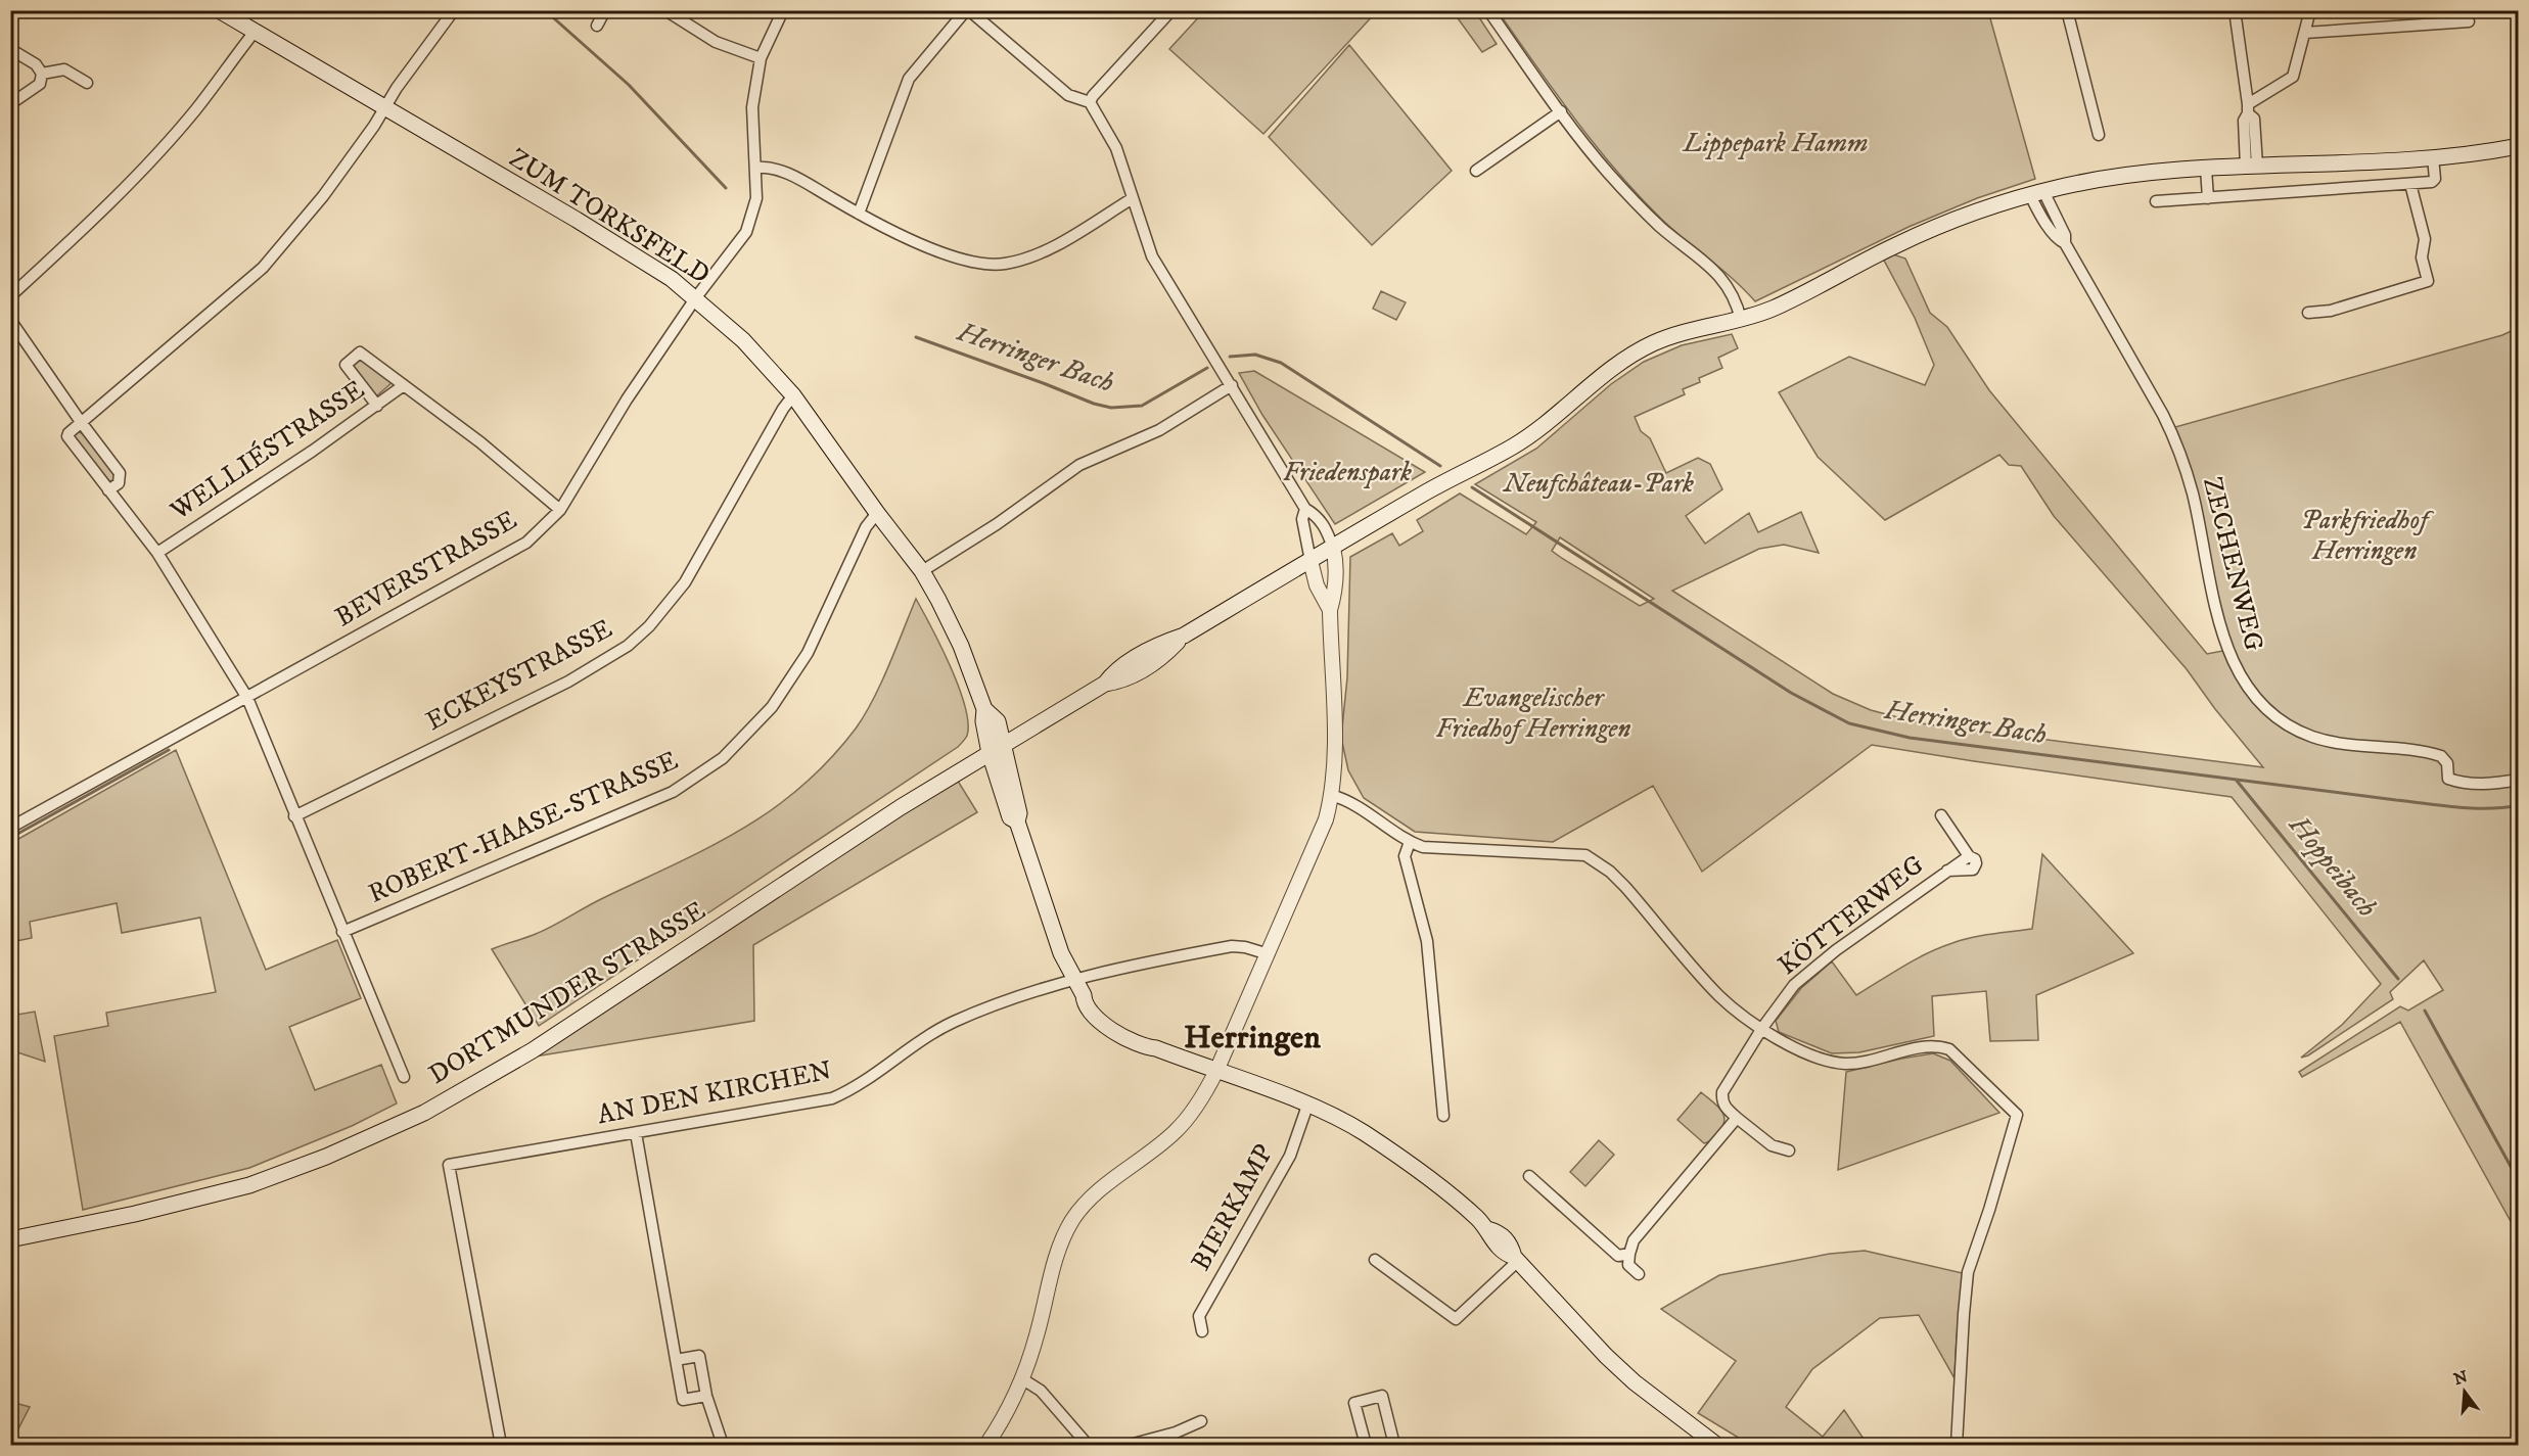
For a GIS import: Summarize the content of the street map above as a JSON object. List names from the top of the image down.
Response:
{
  "streets": {
    "main road": ["ZUM TORKSFELD", "DORTMUNDER STRASSE"],
    "street": [
      "WELLIÉSTRASSE",
      "ZECHENWEG",
      "BEVERSTRASSE",
      "ECKEYSTRASSE",
      "ROBERT-HAASE-STRASSE",
      "KÖTTERWEG",
      "AN DEN KIRCHEN",
      "BIERKAMP"
    ]
  },
  "crossings": [
    ["ZUM TORKSFELD", "BEVERSTRASSE"],
    ["ZUM TORKSFELD", "ECKEYSTRASSE"],
    ["ZUM TORKSFELD", "ROBERT-HAASE-STRASSE"],
    ["ZUM TORKSFELD", "DORTMUNDER STRASSE"],
    ["ZECHENWEG", "DORTMUNDER STRASSE"]
  ],
  "districts": ["Herringen"],
  "water": ["Herringer Bach", "Hoppeibach"],
  "parks": [
    "Lippepark Hamm",
    "Friedenspark",
    "Neufchâteau-Park",
    "Parkfriedhof Herringen",
    "Evangelischer Friedhof Herringen"
  ],
  "north": "top"
}
